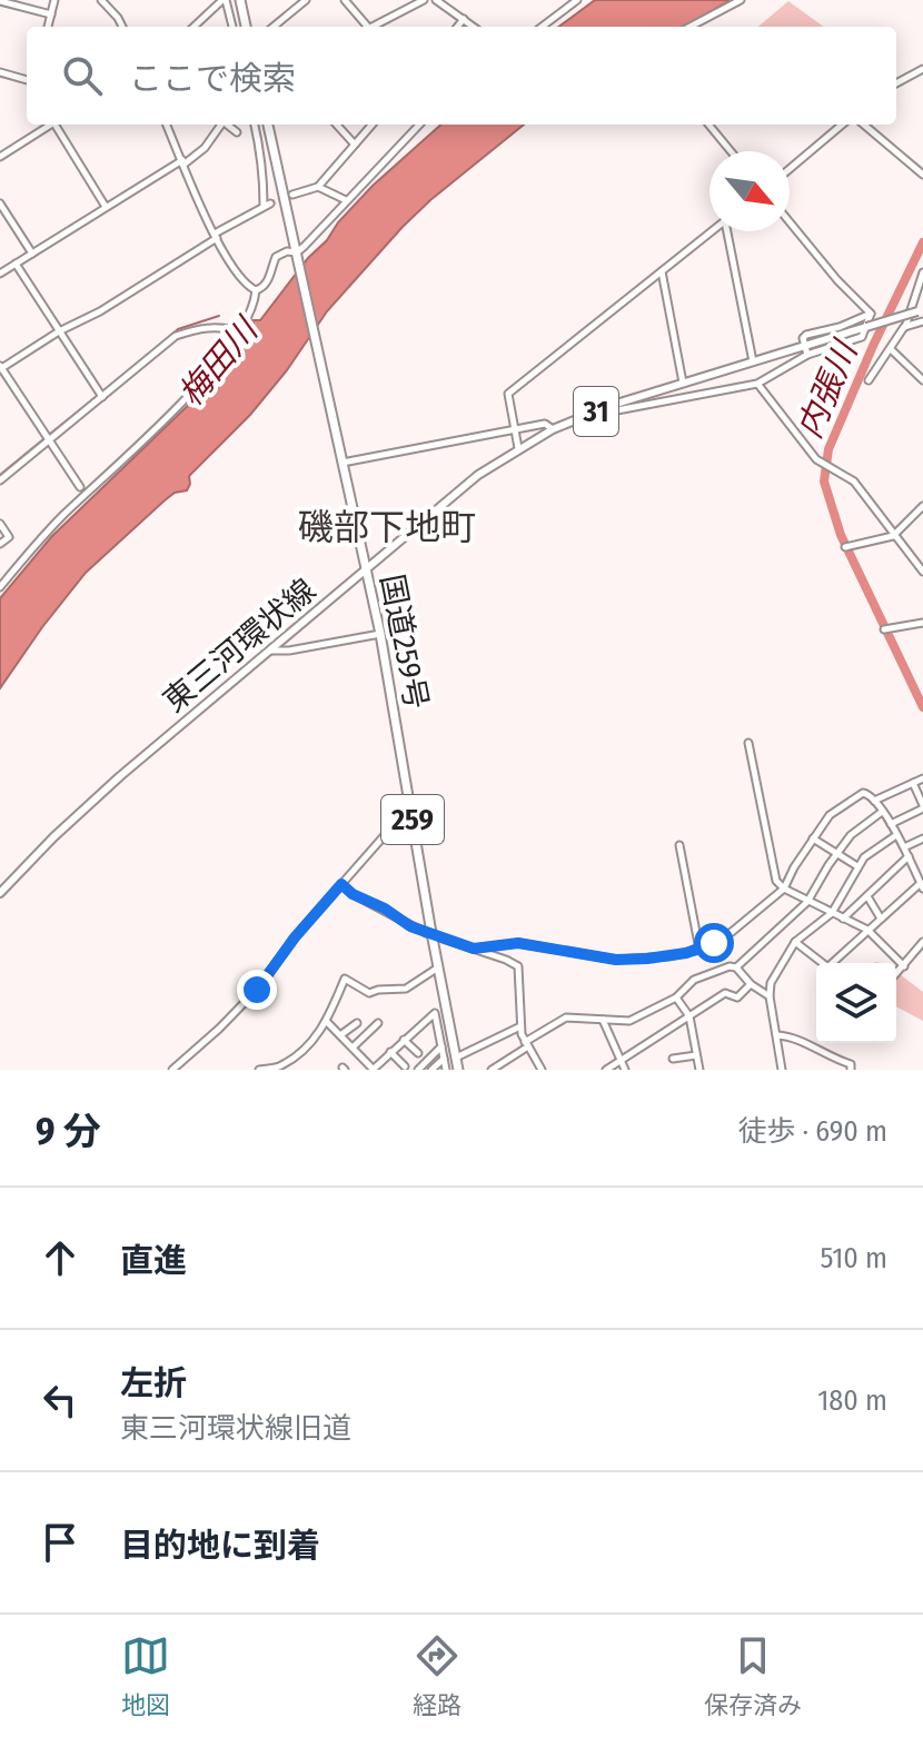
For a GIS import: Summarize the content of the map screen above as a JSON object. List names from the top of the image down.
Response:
{
  "streets": {
    "highway": ["国道259号", "259"],
    "main road": ["31", "東三河環状線"]
  },
  "crossings": [
    ["国道259号", "東三河環状線"]
  ],
  "districts": ["磯部下地町"],
  "water": ["梅田川", "内張川"],
  "north": "bottom right",
  "page": {
    "search": "ここで検索",
    "heading": ["9 分", "徒歩 · 690 m"],
    "list": [
      ["直進", "510 m"],
      ["左折", "東三河環状線旧道", "180 m"],
      "目的地に到着"
    ],
    "nav": ["地図", "経路", "保存済み"]
  }
}
